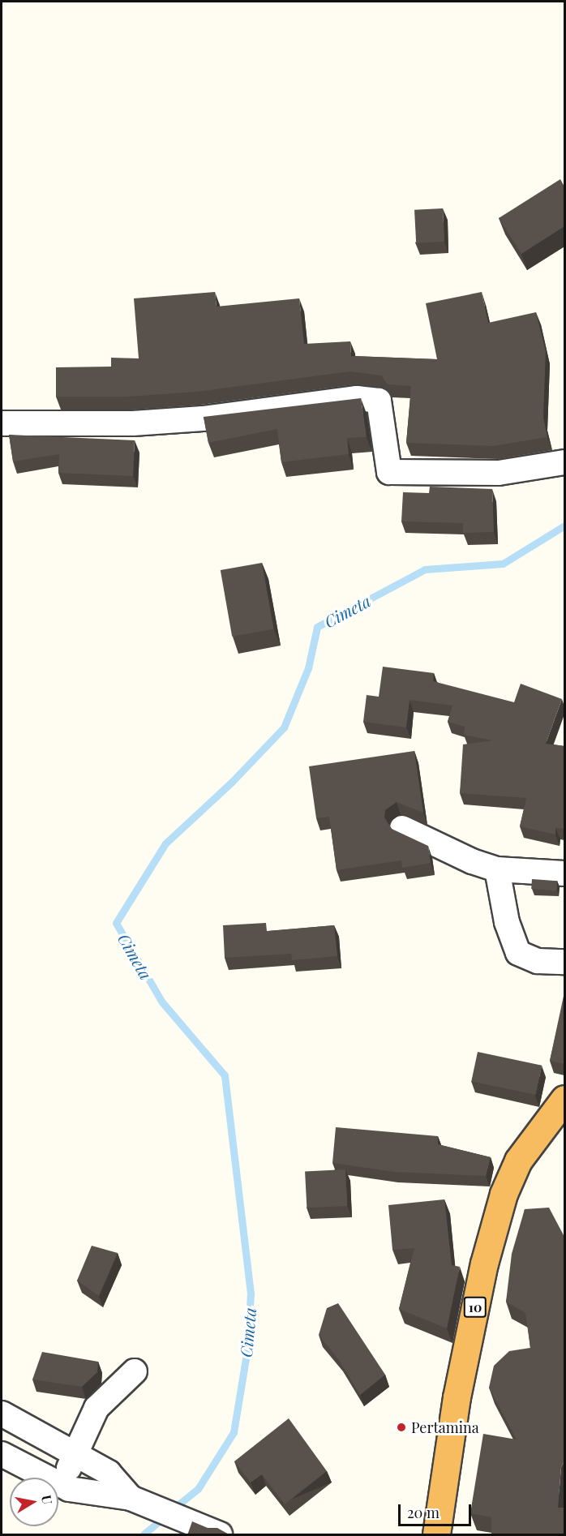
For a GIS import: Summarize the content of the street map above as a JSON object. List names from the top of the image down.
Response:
{
  "streets": {
    "highway": ["10"]
  },
  "water": ["Cimeta"],
  "places": ["Pertamina"],
  "scale_bar": "20 m",
  "north": "right"
}
